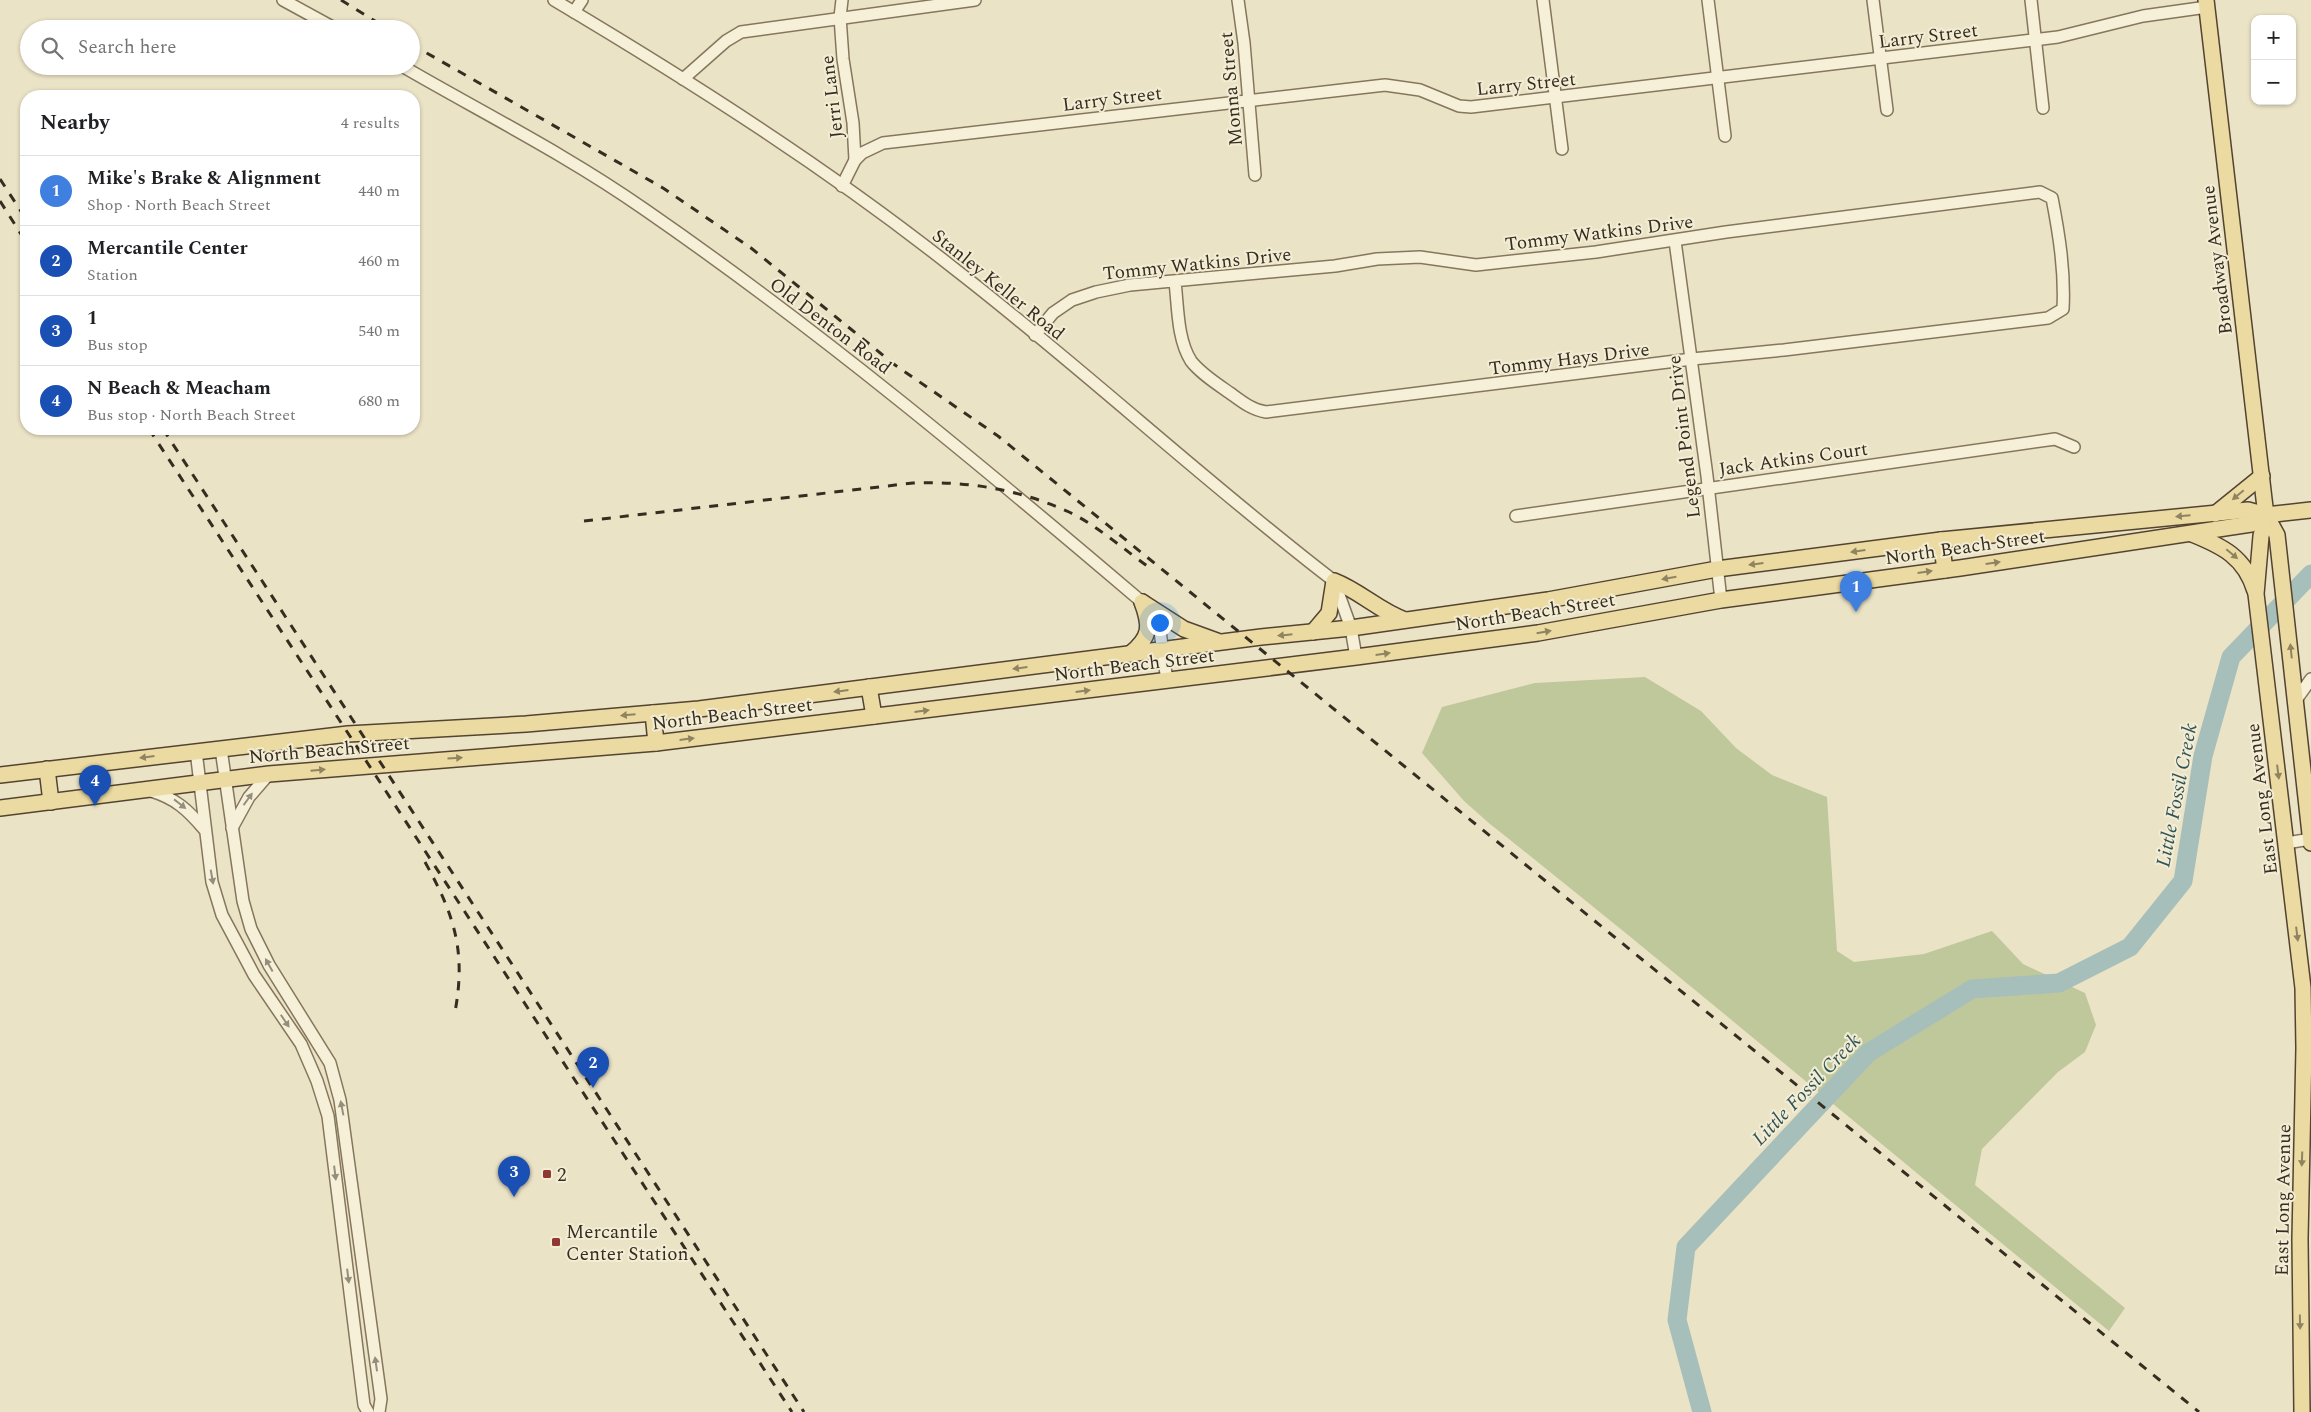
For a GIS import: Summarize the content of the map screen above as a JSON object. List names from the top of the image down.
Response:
{
  "streets": {
    "main road": ["Broadway Avenue", "North Beach Street", "East Long Avenue"],
    "street": [
      "Larry Street",
      "Monna Street",
      "Jerri Lane",
      "Tommy Watkins Drive",
      "Stanley Keller Road",
      "Old Denton Road",
      "Tommy Hays Drive",
      "Legend Point Drive",
      "Jack Atkins Court"
    ]
  },
  "crossings": [
    ["Larry Street", "Monna Street"],
    ["Larry Street", "Jerri Lane"],
    ["Larry Street", "Broadway Avenue"],
    ["Jerri Lane", "Stanley Keller Road"],
    ["Tommy Watkins Drive", "Stanley Keller Road"],
    ["Tommy Watkins Drive", "Tommy Hays Drive"],
    ["Tommy Watkins Drive", "Legend Point Drive"],
    ["Broadway Avenue", "North Beach Street"],
    ["Broadway Avenue", "East Long Avenue"],
    ["Old Denton Road", "North Beach Street"],
    ["Tommy Hays Drive", "Legend Point Drive"],
    ["Legend Point Drive", "Jack Atkins Court"],
    ["Legend Point Drive", "North Beach Street"],
    ["North Beach Street", "East Long Avenue"]
  ],
  "water": ["Little Fossil Creek"],
  "places": {
    "transit": ["2", "Mercantile Center Station"]
  },
  "page": {
    "map_buttons": ["+", "−"],
    "search": "Search here",
    "heading": ["Nearby", "4 results"],
    "list": [
      {
        "mark": "1",
        "name": "Mike's Brake & Alignment",
        "note": "Shop · North Beach Street",
        "value": "440 m"
      },
      {
        "mark": "2",
        "name": "Mercantile Center",
        "note": "Station",
        "value": "460 m"
      },
      {
        "mark": "3",
        "name": "1",
        "note": "Bus stop",
        "value": "540 m"
      },
      {
        "mark": "4",
        "name": "N Beach & Meacham",
        "note": "Bus stop · North Beach Street",
        "value": "680 m"
      }
    ],
    "pins": [
      "1",
      "4",
      "2",
      "3"
    ]
  }
}
